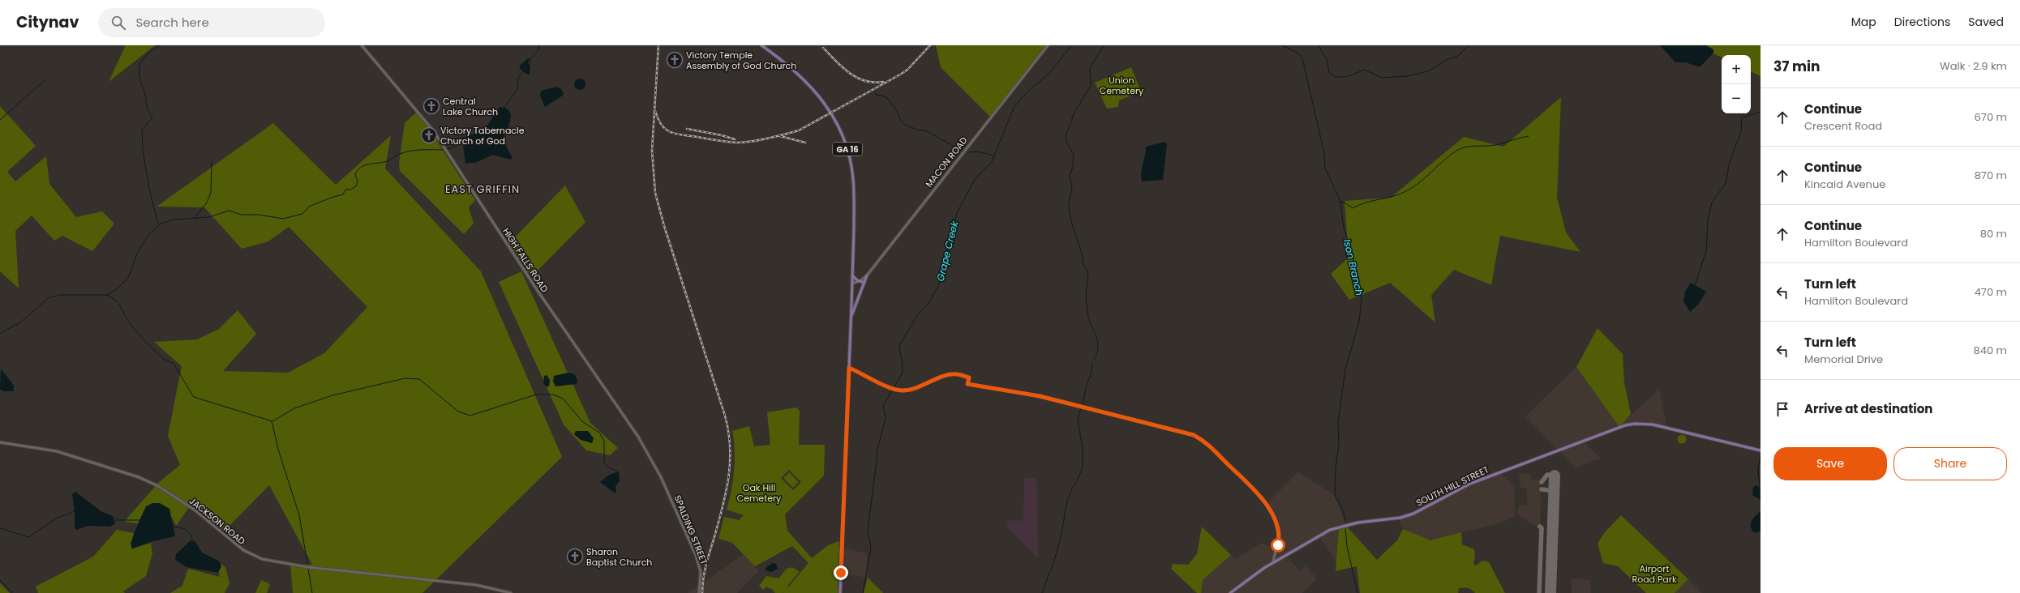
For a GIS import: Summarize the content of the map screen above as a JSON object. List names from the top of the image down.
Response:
{
  "streets": {
    "main road": ["GA 16", "SOUTH HILL STREET"],
    "street": [
      "MACON ROAD",
      "HIGH FALLS ROAD",
      "JACKSON ROAD",
      "SPALDING STREET"
    ]
  },
  "crossings": [
    ["GA 16", "MACON ROAD"],
    ["HIGH FALLS ROAD", "SPALDING STREET"]
  ],
  "districts": ["EAST GRIFFIN"],
  "water": ["Grape Creek", "Ison Branch"],
  "parks": ["Union Cemetery", "Oak Hill Cemetery", "Airport Road Park"],
  "places": {
    "church": [
      "Victory Temple Assembly of God Church",
      "Central Lake Church",
      "Victory Tabernacle Church of God",
      "Sharon Baptist Church"
    ]
  },
  "page": {
    "header": "Citynav",
    "search": "Search here",
    "nav": ["Map", "Directions", "Saved"],
    "heading": ["37 min", "Walk · 2.9 km"],
    "map_buttons": ["+", "−"],
    "list": [
      ["Continue", "Crescent Road", "670 m"],
      ["Continue", "Kincaid Avenue", "870 m"],
      ["Continue", "Hamilton Boulevard", "80 m"],
      ["Turn left", "Hamilton Boulevard", "470 m"],
      ["Turn left", "Memorial Drive", "840 m"],
      "Arrive at destination"
    ],
    "buttons": ["Save", "Share"]
  }
}
